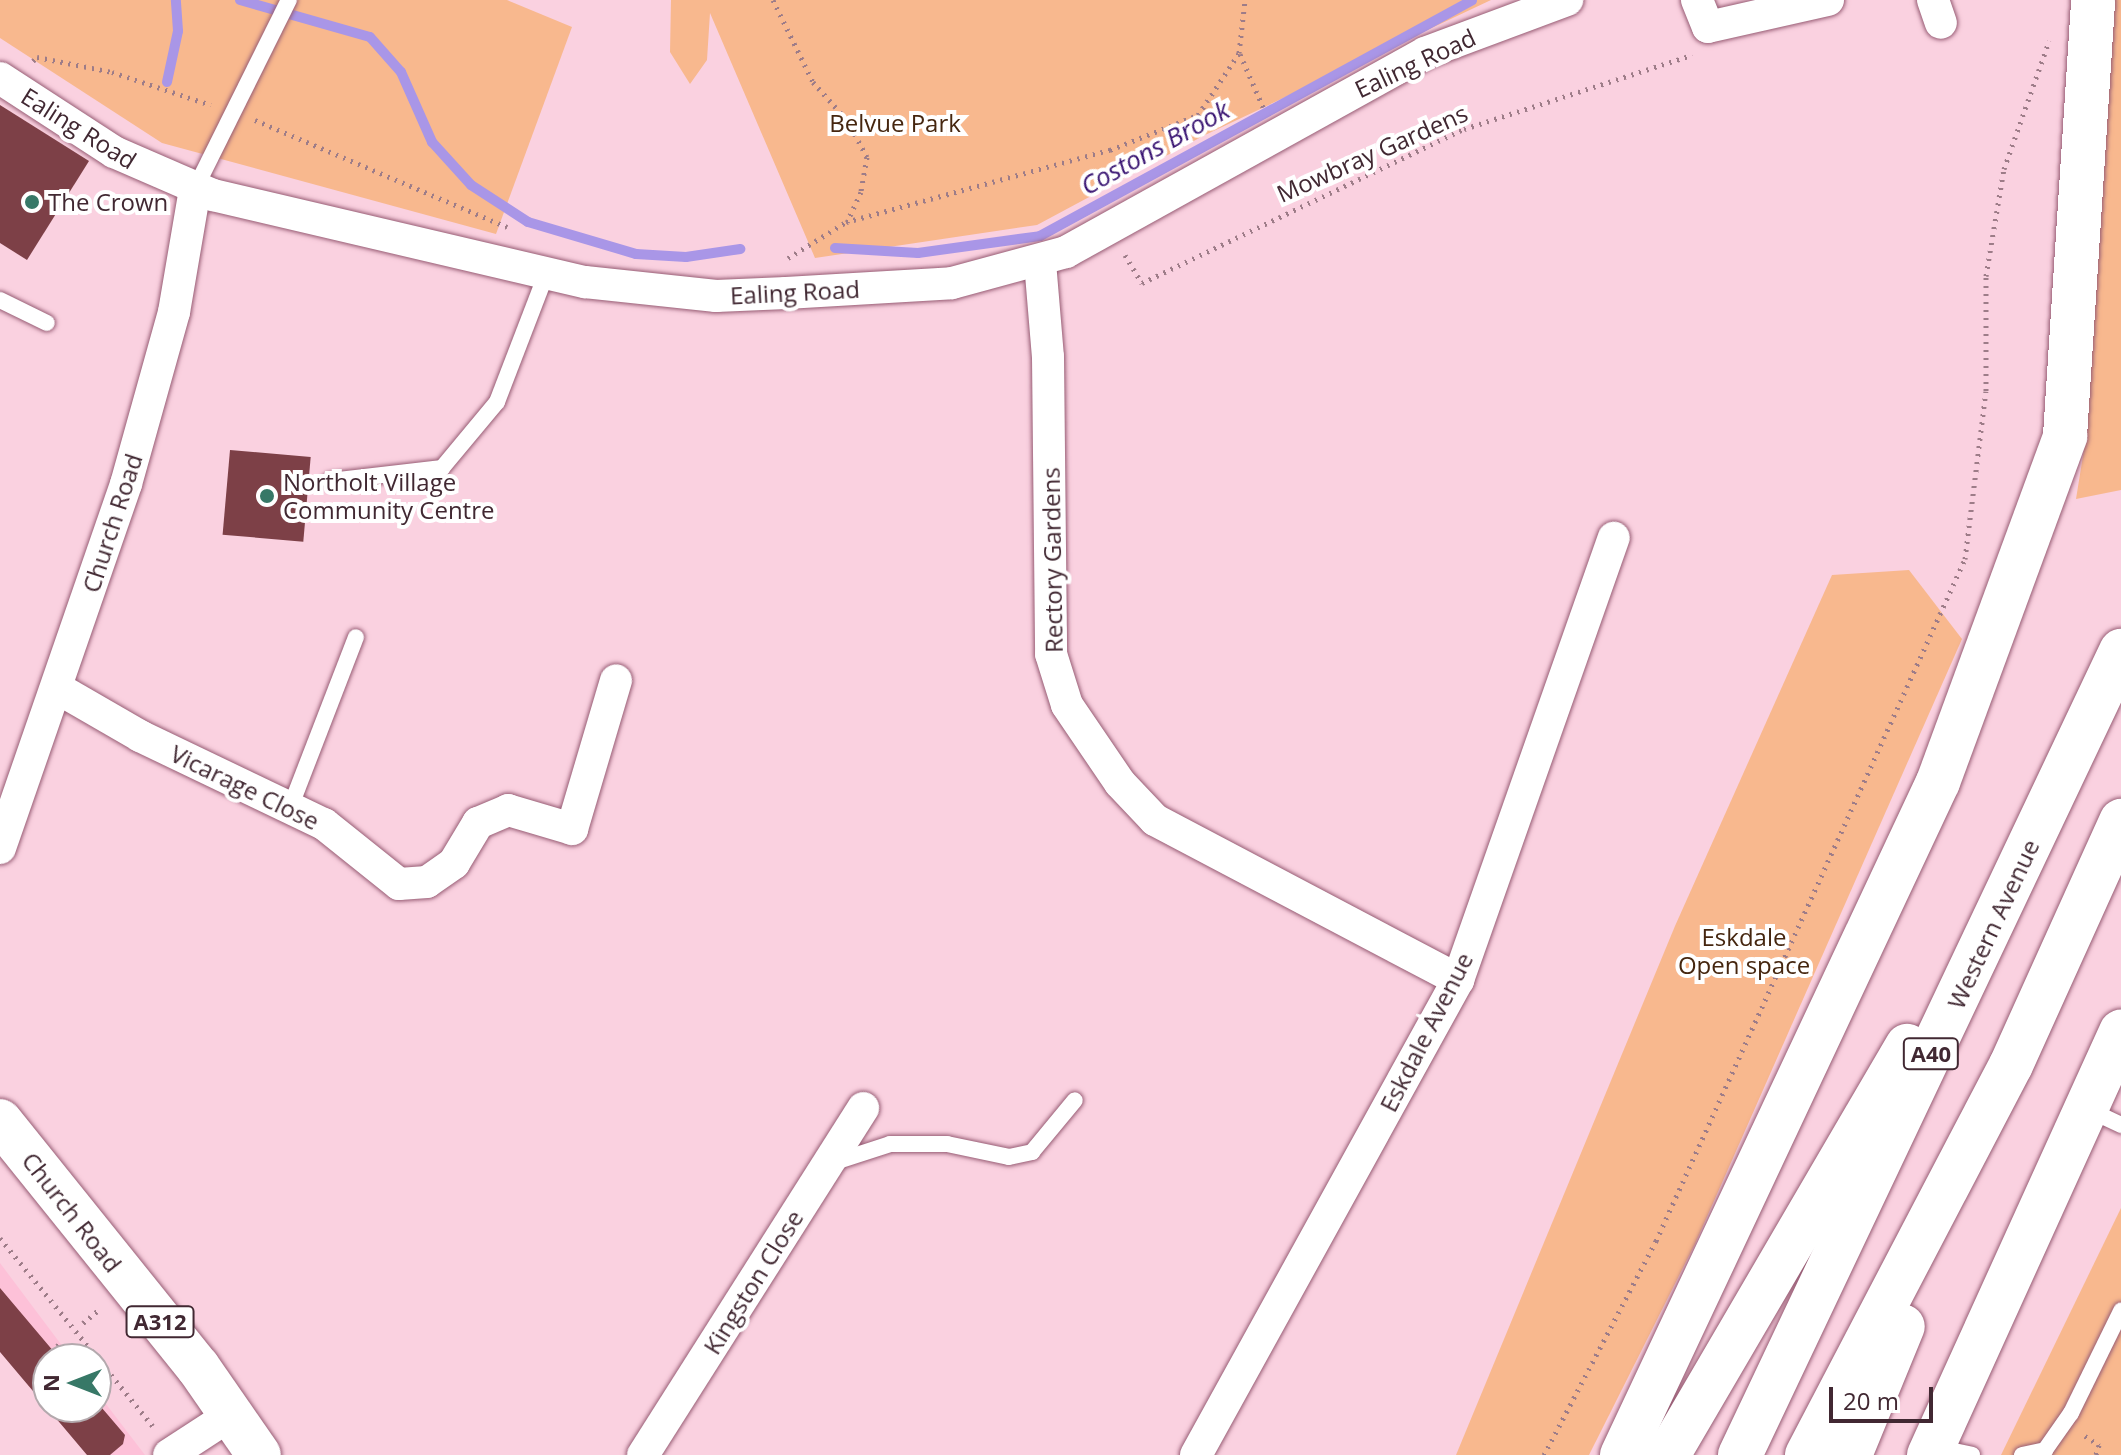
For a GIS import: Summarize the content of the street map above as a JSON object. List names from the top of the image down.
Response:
{
  "streets": {
    "main road": [
      "Church Road",
      "Western Avenue",
      "A40",
      "A312"
    ],
    "street": [
      "Ealing Road",
      "Rectory Gardens",
      "Vicarage Close",
      "Eskdale Avenue",
      "Kingston Close"
    ],
    "path": ["Mowbray Gardens"]
  },
  "crossings": [
    ["Ealing Road", "Mowbray Gardens"],
    ["Ealing Road", "Church Road"],
    ["Ealing Road", "Rectory Gardens"],
    ["Church Road", "Vicarage Close"],
    ["Rectory Gardens", "Eskdale Avenue"],
    ["Western Avenue", "A40"]
  ],
  "water": ["Costons Brook"],
  "parks": ["Belvue Park", "Eskdale Open space"],
  "places": ["The Crown", "Northolt Village Community Centre"],
  "scale_bar": "20 m",
  "north": "left"
}
